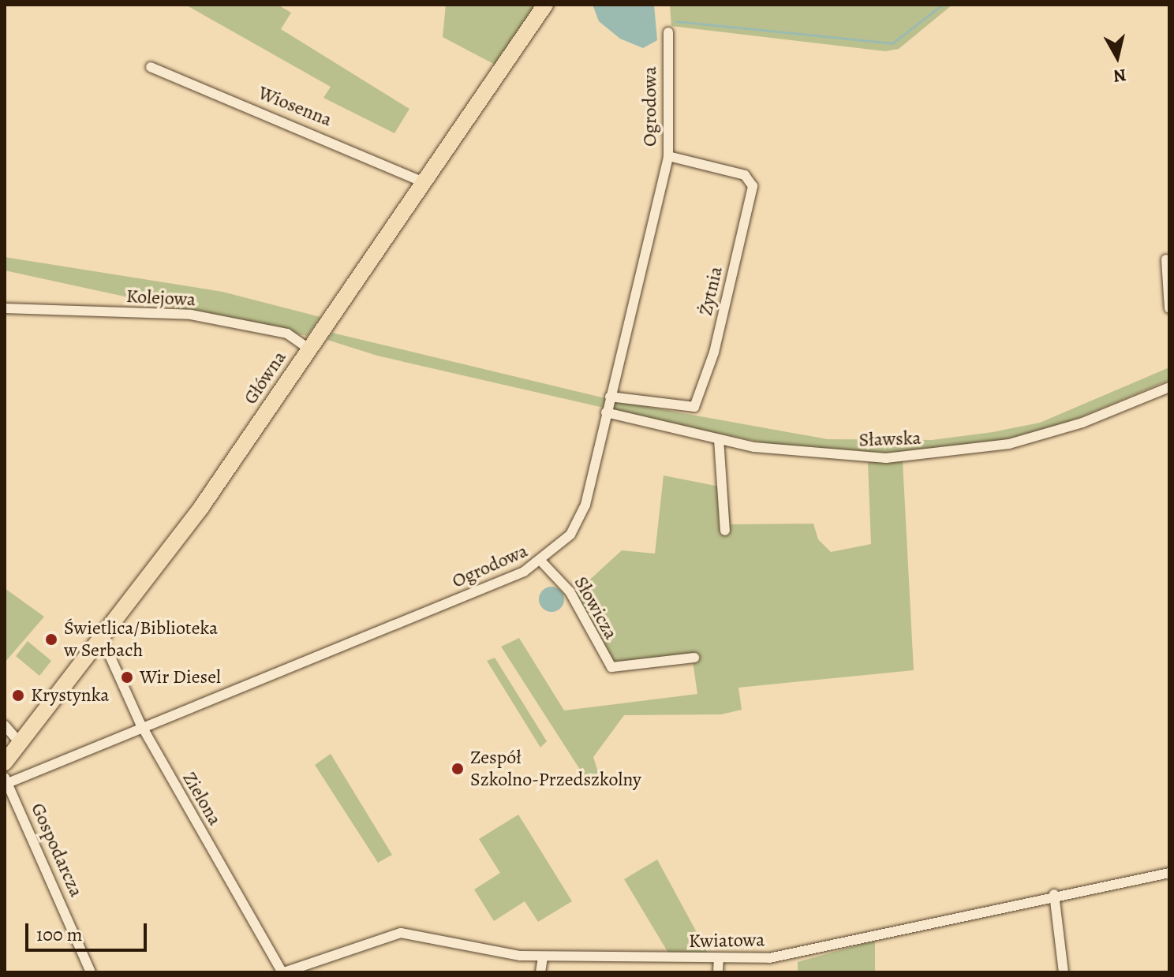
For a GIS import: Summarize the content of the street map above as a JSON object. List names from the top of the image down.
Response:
{
  "streets": {
    "main road": ["Główna"],
    "street": [
      "Wiosenna",
      "Ogrodowa",
      "Żytnia",
      "Kolejowa",
      "Sławska",
      "Słowicza",
      "Zielona",
      "Gospodarcza",
      "Kwiatowa"
    ]
  },
  "crossings": [
    ["Wiosenna", "Główna"],
    ["Ogrodowa", "Żytnia"],
    ["Ogrodowa", "Sławska"],
    ["Ogrodowa", "Słowicza"],
    ["Ogrodowa", "Zielona"],
    ["Ogrodowa", "Gospodarcza"],
    ["Kolejowa", "Główna"],
    ["Główna", "Zielona"],
    ["Zielona", "Kwiatowa"]
  ],
  "places": [
    "Świetlica/Biblioteka w Serbach",
    "Wir Diesel",
    "Krystynka",
    "Zespół Szkolno-Przedszkolny"
  ],
  "scale_bar": "100 m",
  "north": "bottom"
}
